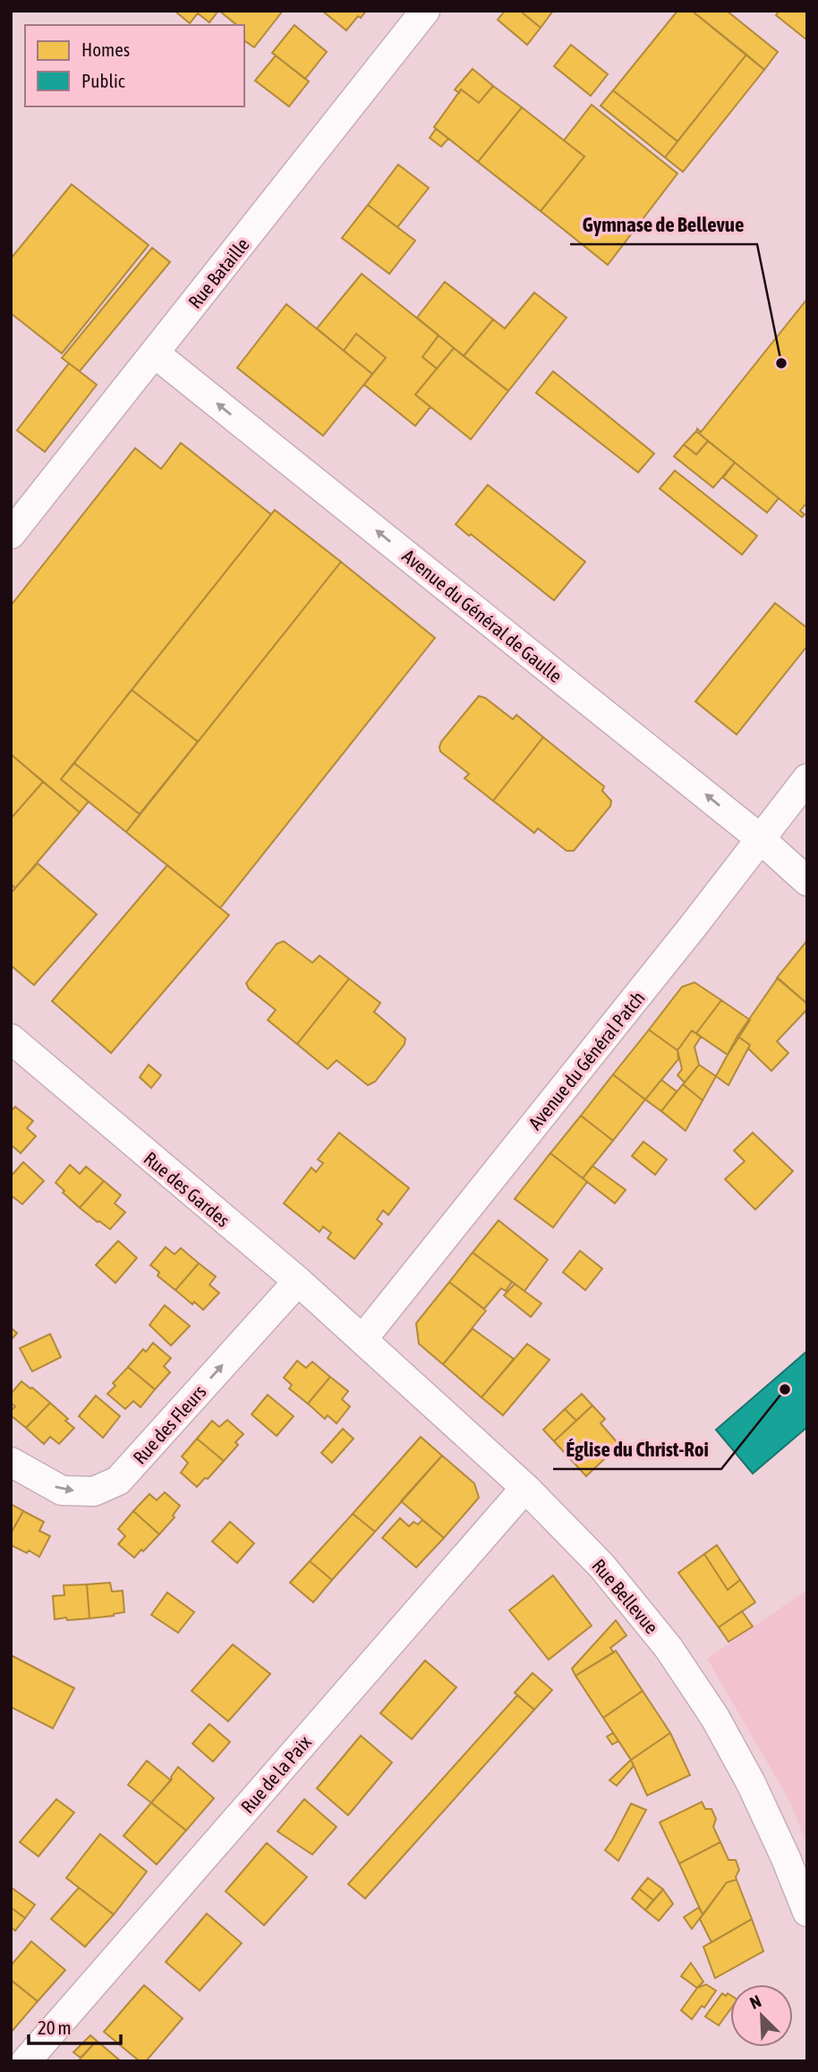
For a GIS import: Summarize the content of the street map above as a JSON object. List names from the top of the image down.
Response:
{
  "streets": {
    "street": [
      "Rue Bataille",
      "Avenue du Général de Gaulle",
      "Avenue du Général Patch",
      "Rue des Gardes",
      "Rue des Fleurs",
      "Rue Bellevue",
      "Rue de la Paix"
    ]
  },
  "crossings": [
    ["Rue Bataille", "Avenue du Général de Gaulle"],
    ["Avenue du Général de Gaulle", "Avenue du Général Patch"],
    ["Avenue du Général Patch", "Rue des Gardes"],
    ["Avenue du Général Patch", "Rue Bellevue"],
    ["Rue des Gardes", "Rue des Fleurs"],
    ["Rue des Gardes", "Rue Bellevue"],
    ["Rue Bellevue", "Rue de la Paix"]
  ],
  "one_way": ["Avenue du Général de Gaulle", "Rue des Fleurs"],
  "places": ["Gymnase de Bellevue", "Église du Christ-Roi"],
  "legend": ["Homes", "Public"],
  "scale_bar": "20 m",
  "north": "top left"
}
